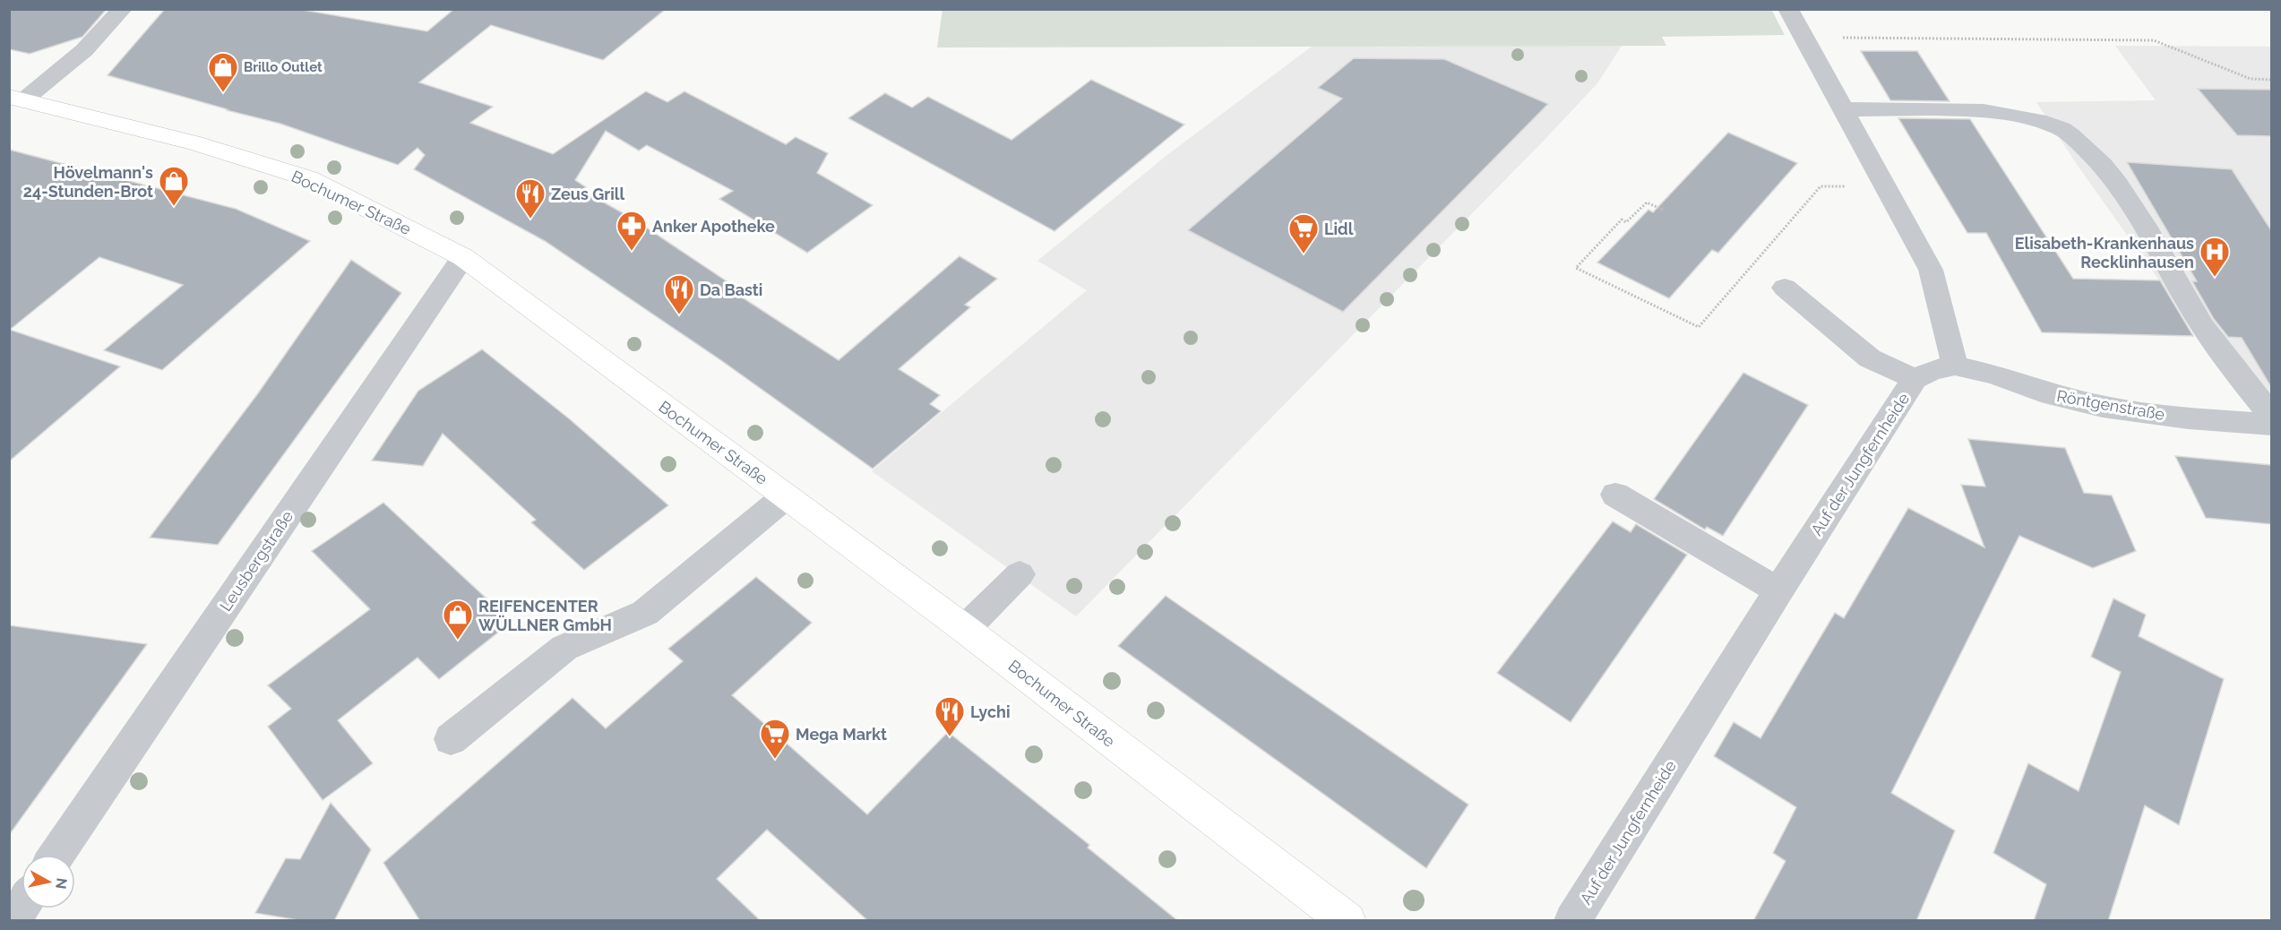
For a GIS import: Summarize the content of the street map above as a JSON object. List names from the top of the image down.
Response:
{
  "streets": {
    "main road": ["Bochumer Straße"],
    "street": ["Röntgenstraße", "Auf der Jungfernheide", "Leusbergstraße"]
  },
  "crossings": [
    ["Bochumer Straße", "Leusbergstraße"],
    ["Röntgenstraße", "Auf der Jungfernheide"]
  ],
  "places": {
    "shop": ["Brillo Outlet", "Hövelmann's 24-Stunden-Brot", "REIFENCENTER WÜLLNER GmbH"],
    "restaurant": ["Zeus Grill", "Da Basti", "Lychi"],
    "pharmacy": ["Anker Apotheke"],
    "supermarket": ["Lidl", "Mega Markt"],
    "hospital": ["Elisabeth-Krankenhaus Recklinhausen"]
  },
  "north": "right"
}
